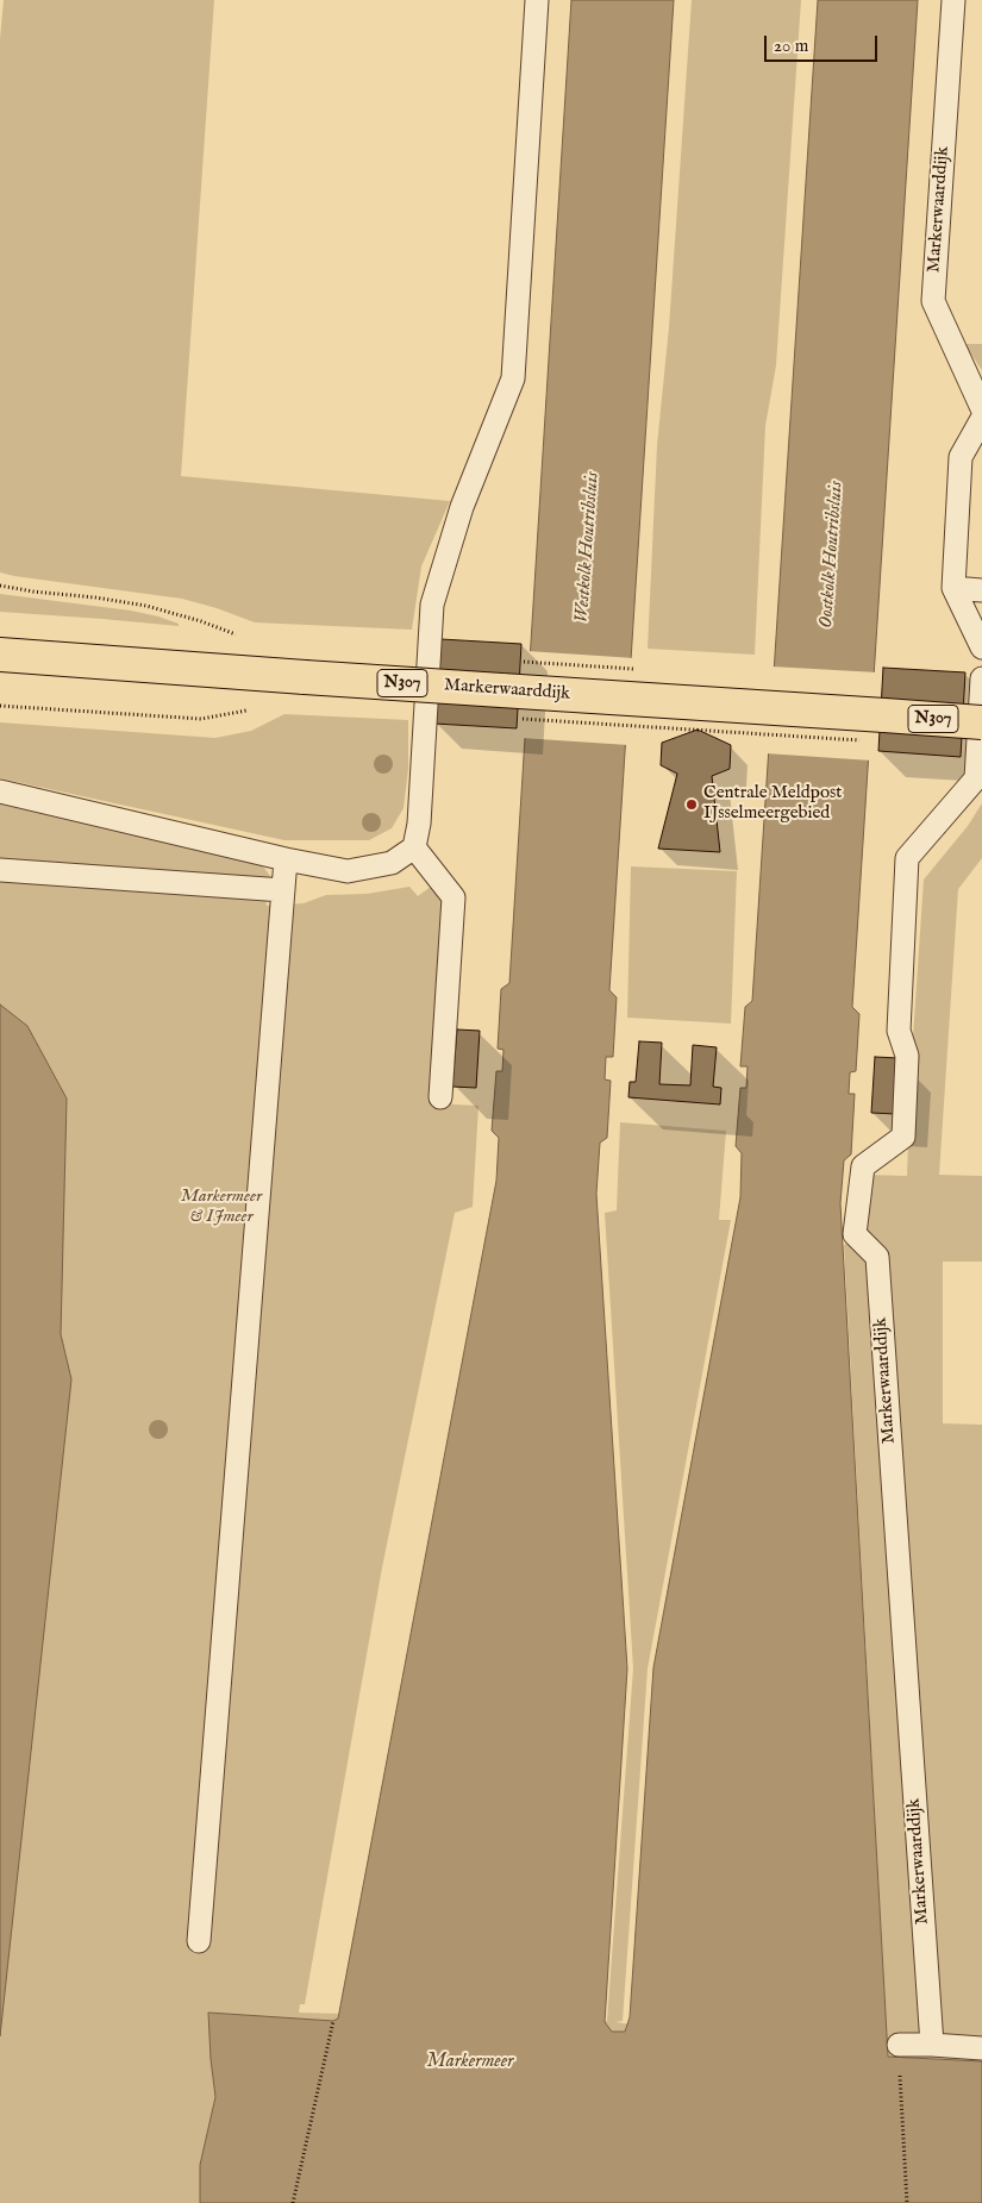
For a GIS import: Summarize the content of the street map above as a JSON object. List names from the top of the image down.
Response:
{
  "streets": {
    "main road": ["Markerwaarddijk", "N307"]
  },
  "water": ["Westkolk Houtribsluis", "Oostkolk Houtribsluis", "Markermeer"],
  "parks": ["Markermeer & IJmeer"],
  "places": ["Centrale Meldpost IJsselmeergebied"],
  "scale_bar": "20 m"
}
